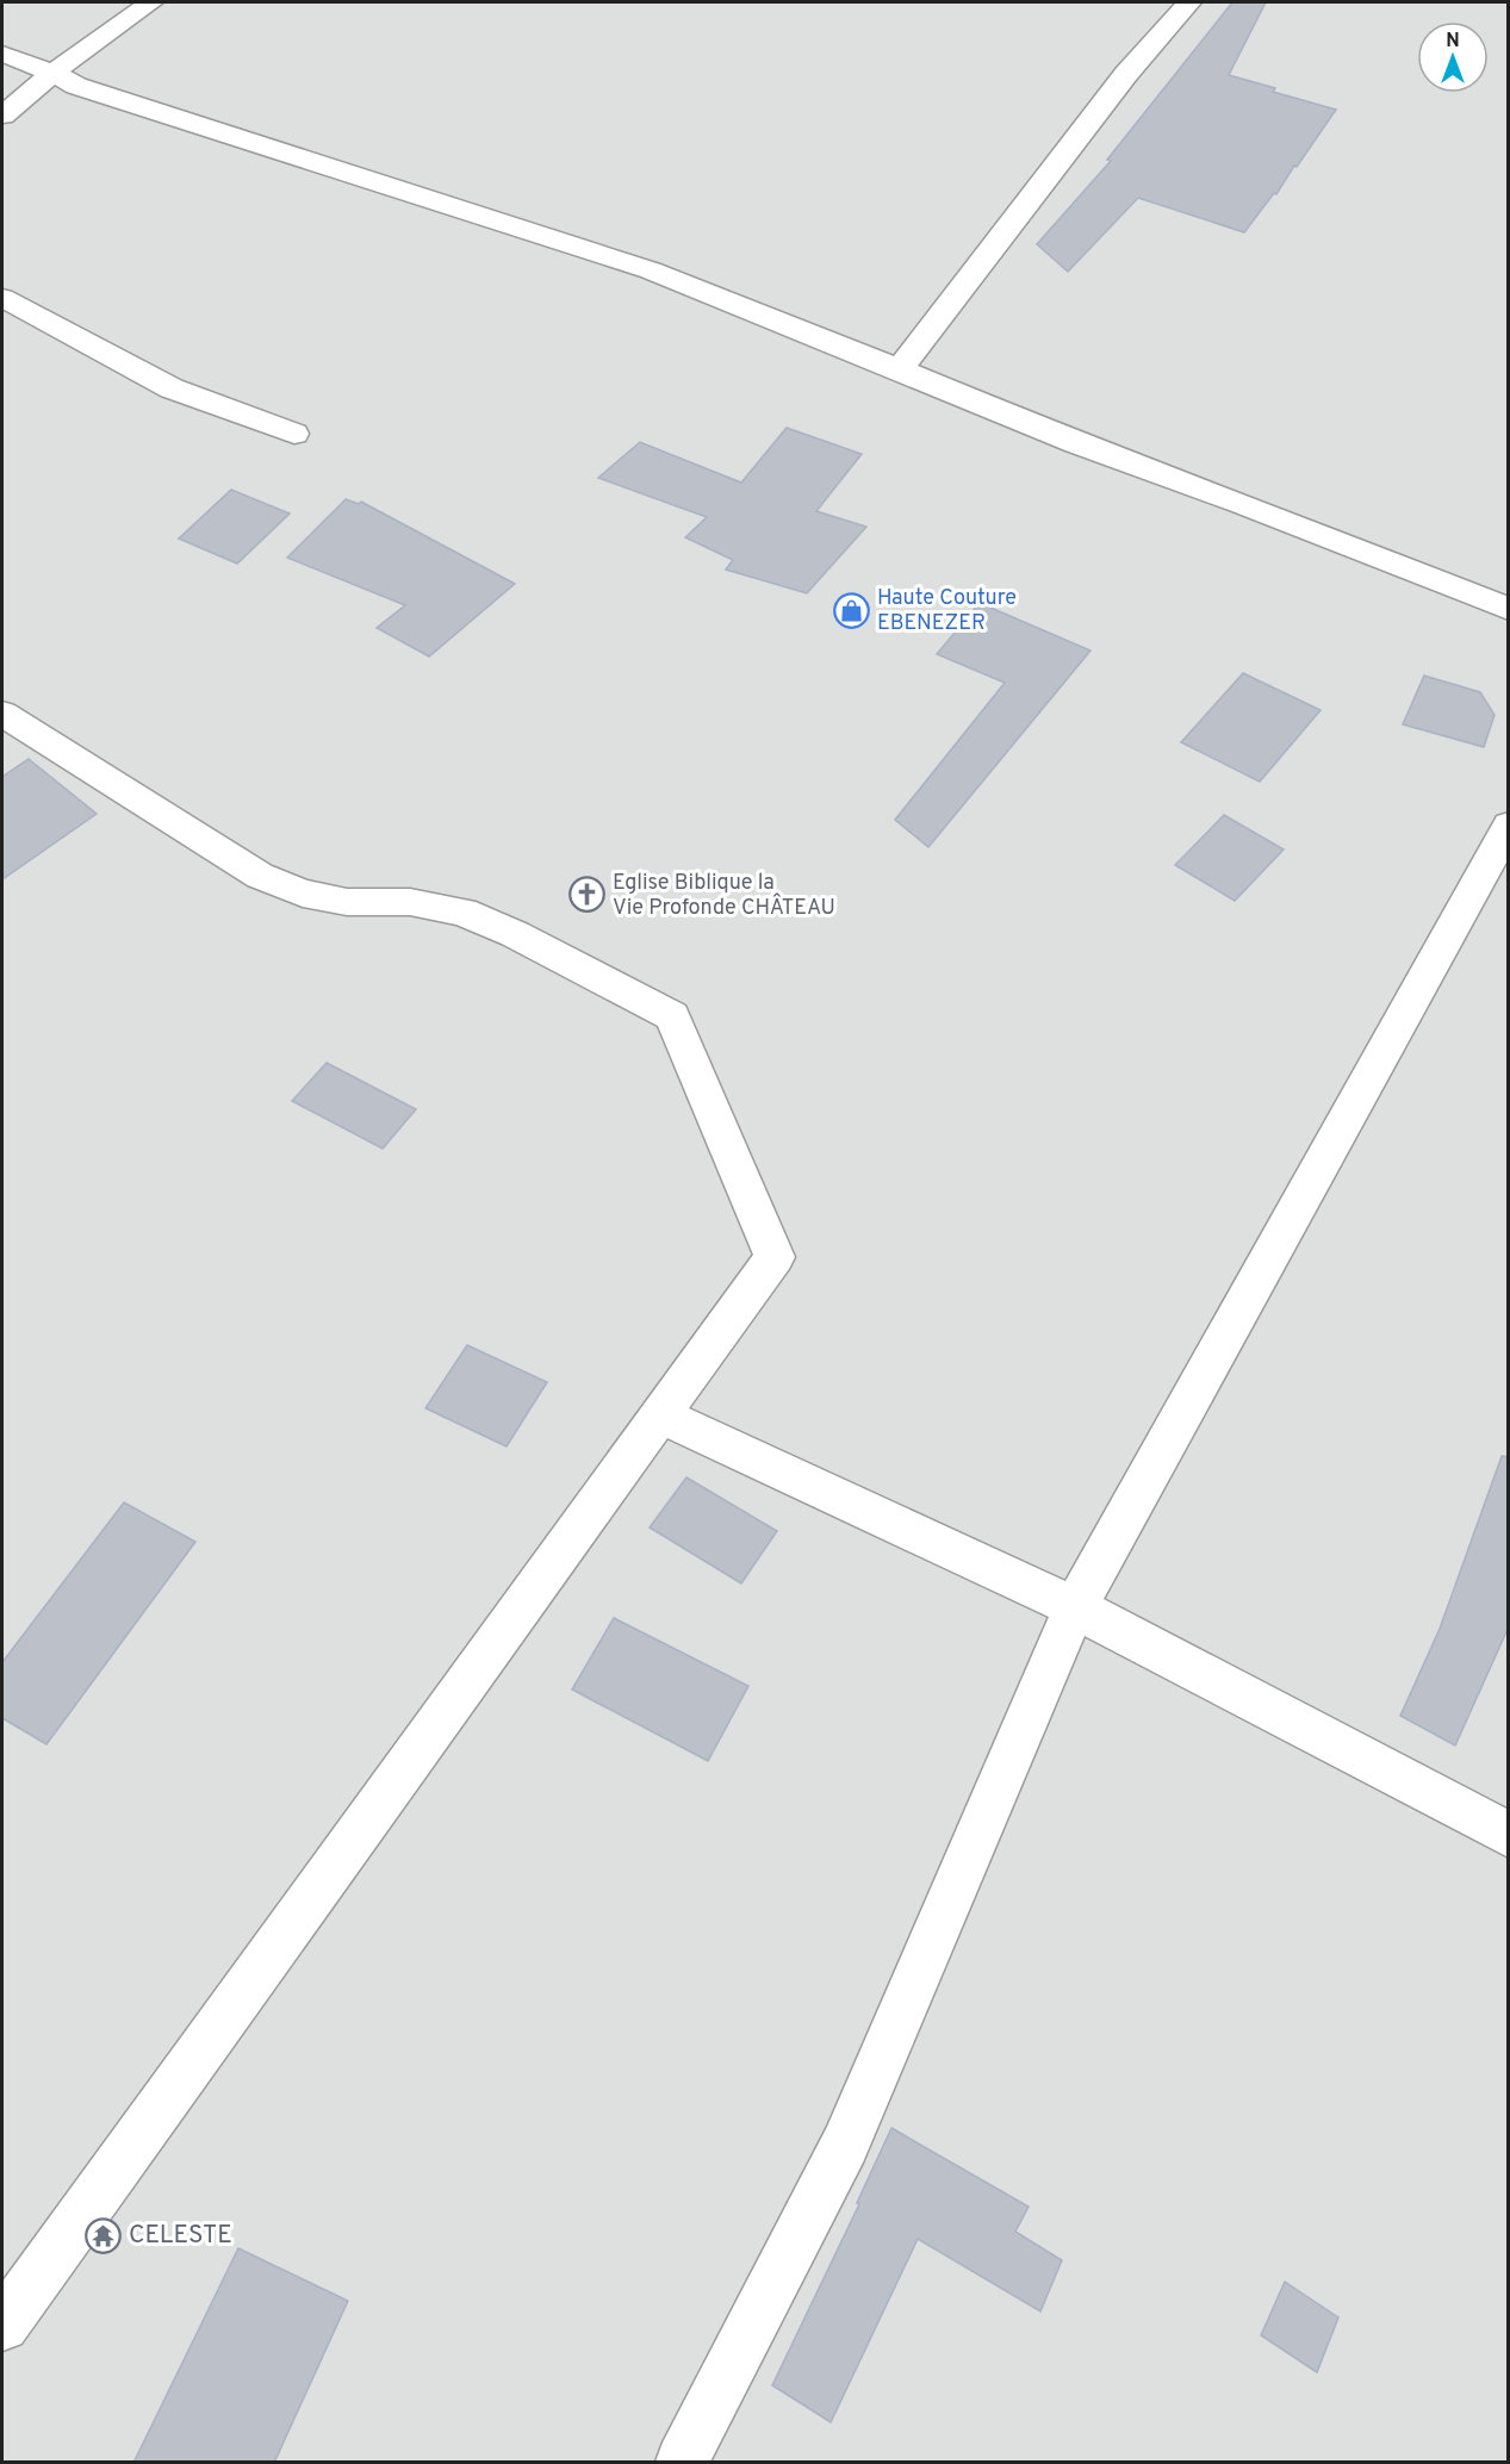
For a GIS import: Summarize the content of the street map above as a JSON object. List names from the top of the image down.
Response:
{
  "places": {
    "shop": ["Haute Couture EBENEZER"],
    "church": ["Eglise Biblique la Vie Profonde CHÂTEAU"],
    "temple": ["CELESTE"]
  },
  "north": "top"
}
